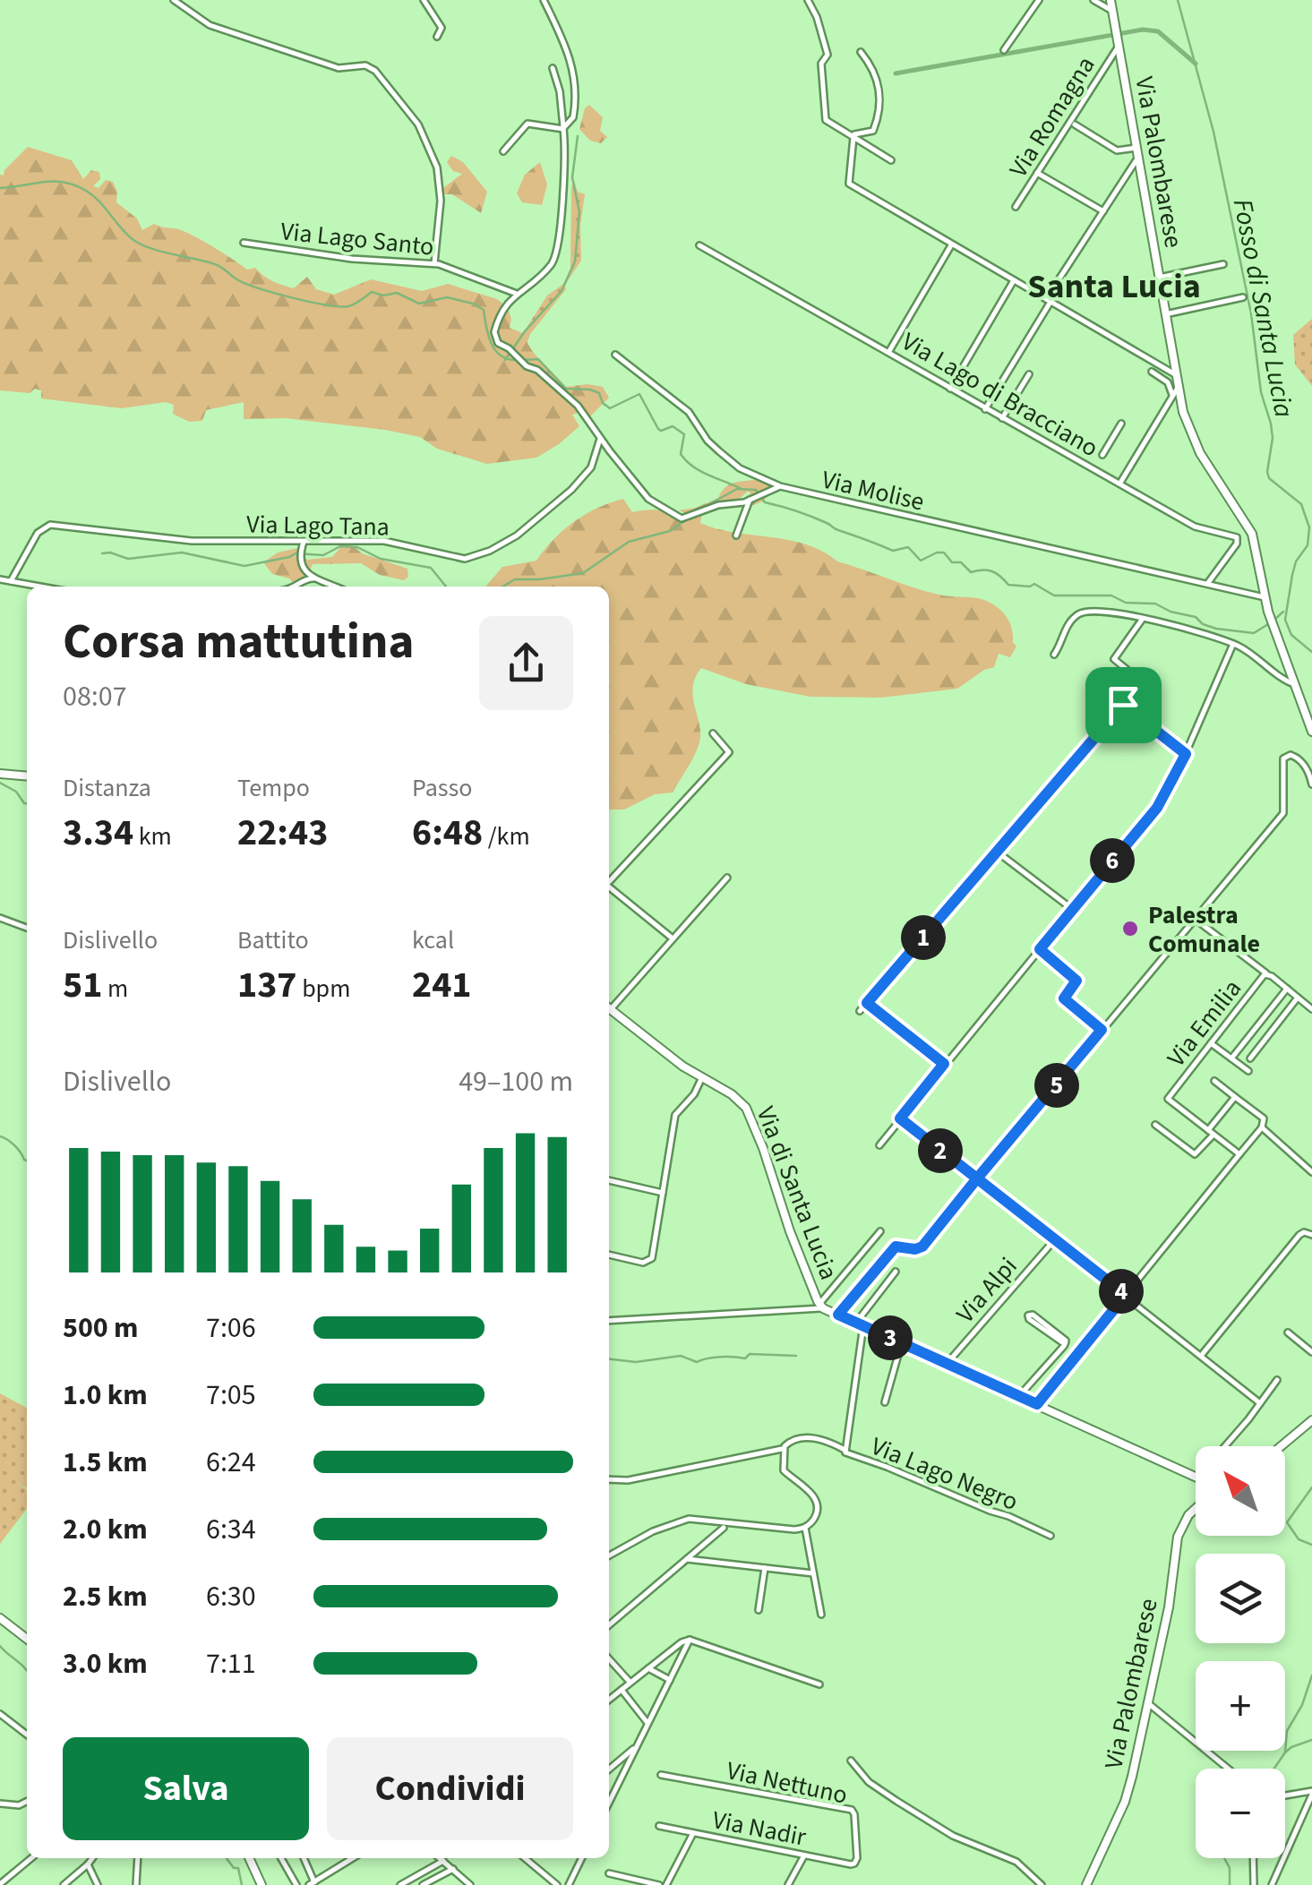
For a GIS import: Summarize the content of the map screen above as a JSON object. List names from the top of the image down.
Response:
{
  "streets": {
    "main road": ["Via Palombarese", "Via di Santa Lucia"],
    "street": [
      "Via Romagna",
      "Via Lago Santo",
      "Via Lago di Bracciano",
      "Via Molise",
      "Via Lago Tana",
      "Via Emilia",
      "Via Alpi",
      "Via Lago Negro",
      "Via Nettuno",
      "Via Nadir"
    ]
  },
  "crossings": [
    ["Via Romagna", "Via Palombarese"],
    ["Via Palombarese", "Via Molise"],
    ["Via Lago di Bracciano", "Via Molise"],
    ["Via di Santa Lucia", "Via Alpi"],
    ["Via di Santa Lucia", "Via Lago Negro"],
    ["Via Nettuno", "Via Nadir"]
  ],
  "districts": ["Santa Lucia"],
  "water": ["Fosso di Santa Lucia"],
  "places": ["Palestra Comunale"],
  "north": "top left",
  "page": {
    "heading": ["Corsa mattutina", "08:07"],
    "stats": [
      ["Distanza", "3.34 km"],
      ["Tempo", "22:43"],
      ["Passo", "6:48 /km"],
      ["Dislivello", "51 m"],
      ["Battito", "137 bpm"],
      ["kcal", "241"]
    ],
    "pins": [
      "6",
      "1",
      "5",
      "2",
      "4",
      "3"
    ],
    "chart": ["Dislivello", "49–100 m"],
    "list": [
      {
        "name": "500 m",
        "note": "7:06"
      },
      {
        "name": "1.0 km",
        "note": "7:05"
      },
      {
        "name": "1.5 km",
        "note": "6:24"
      },
      {
        "name": "2.0 km",
        "note": "6:34"
      },
      {
        "name": "2.5 km",
        "note": "6:30"
      },
      {
        "name": "3.0 km",
        "note": "7:11"
      }
    ],
    "map_buttons": ["+", "−"],
    "buttons": ["Salva", "Condividi"]
  }
}
